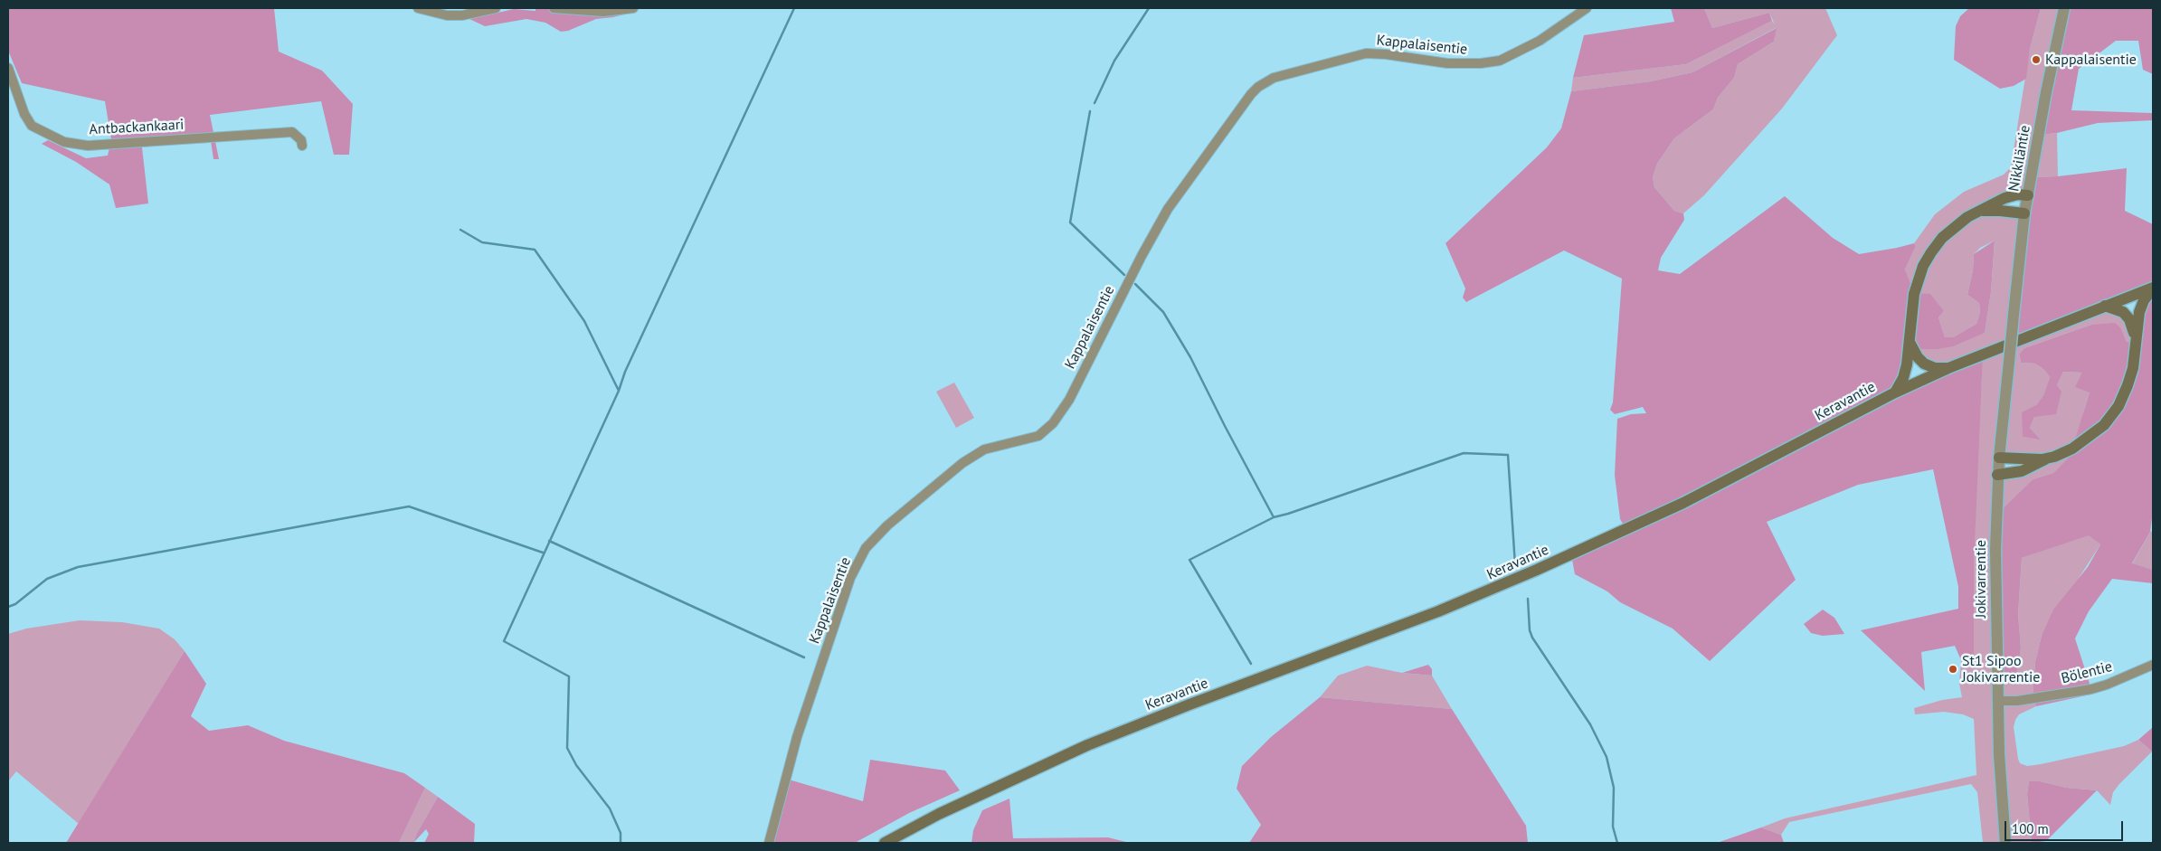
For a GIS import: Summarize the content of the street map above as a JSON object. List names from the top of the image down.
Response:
{
  "streets": {
    "main road": ["Keravantie"],
    "street": [
      "Kappalaisentie",
      "Antbackankaari",
      "Nikkiläntie",
      "Jokivarrentie",
      "Bölentie"
    ]
  },
  "crossings": [
    ["Nikkiläntie", "Jokivarrentie"],
    ["Jokivarrentie", "Bölentie"]
  ],
  "places": ["Kappalaisentie", "St1 Sipoo Jokivarrentie"],
  "scale_bar": "100 m"
}
